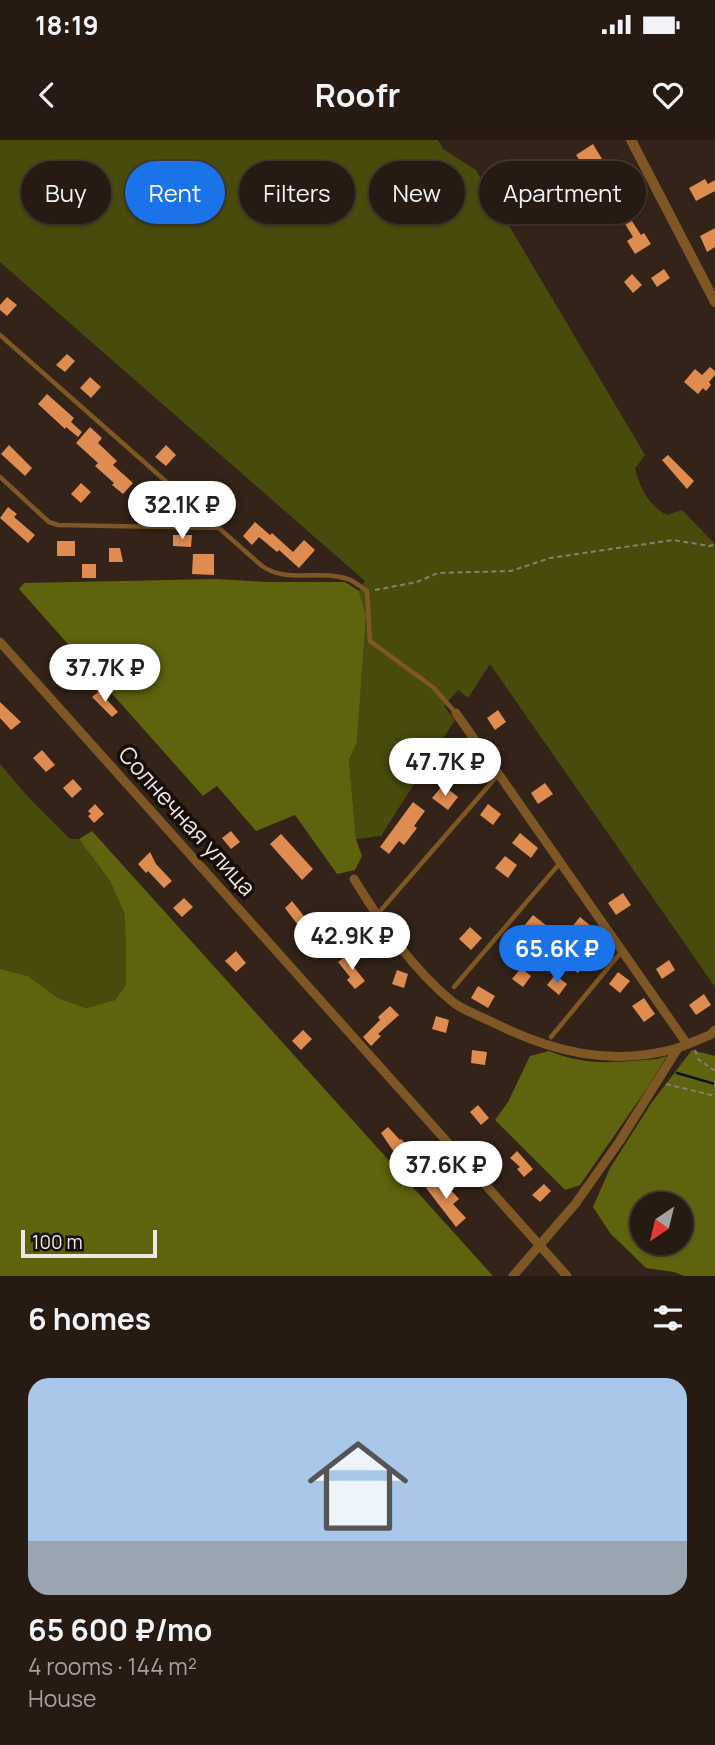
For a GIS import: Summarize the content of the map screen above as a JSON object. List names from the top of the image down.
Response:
{
  "streets": {
    "street": ["Солнечная улица"]
  },
  "scale_bar": "100 m",
  "north": "bottom left",
  "page": {
    "status": "18:19",
    "header": "Roofr",
    "chip": [
      "Buy",
      "Rent",
      "Filters",
      "New",
      "Apartment"
    ],
    "price": [
      "32.1K ₽",
      "37.7K ₽",
      "47.7K ₽",
      "42.9K ₽",
      "65.6K ₽",
      "37.6K ₽"
    ],
    "scale": "100 m",
    "heading": "6 homes",
    "list": [
      {
        "name": "65 600 ₽/mo",
        "note": "4 rooms · 144 m² · House"
      }
    ]
  }
}
